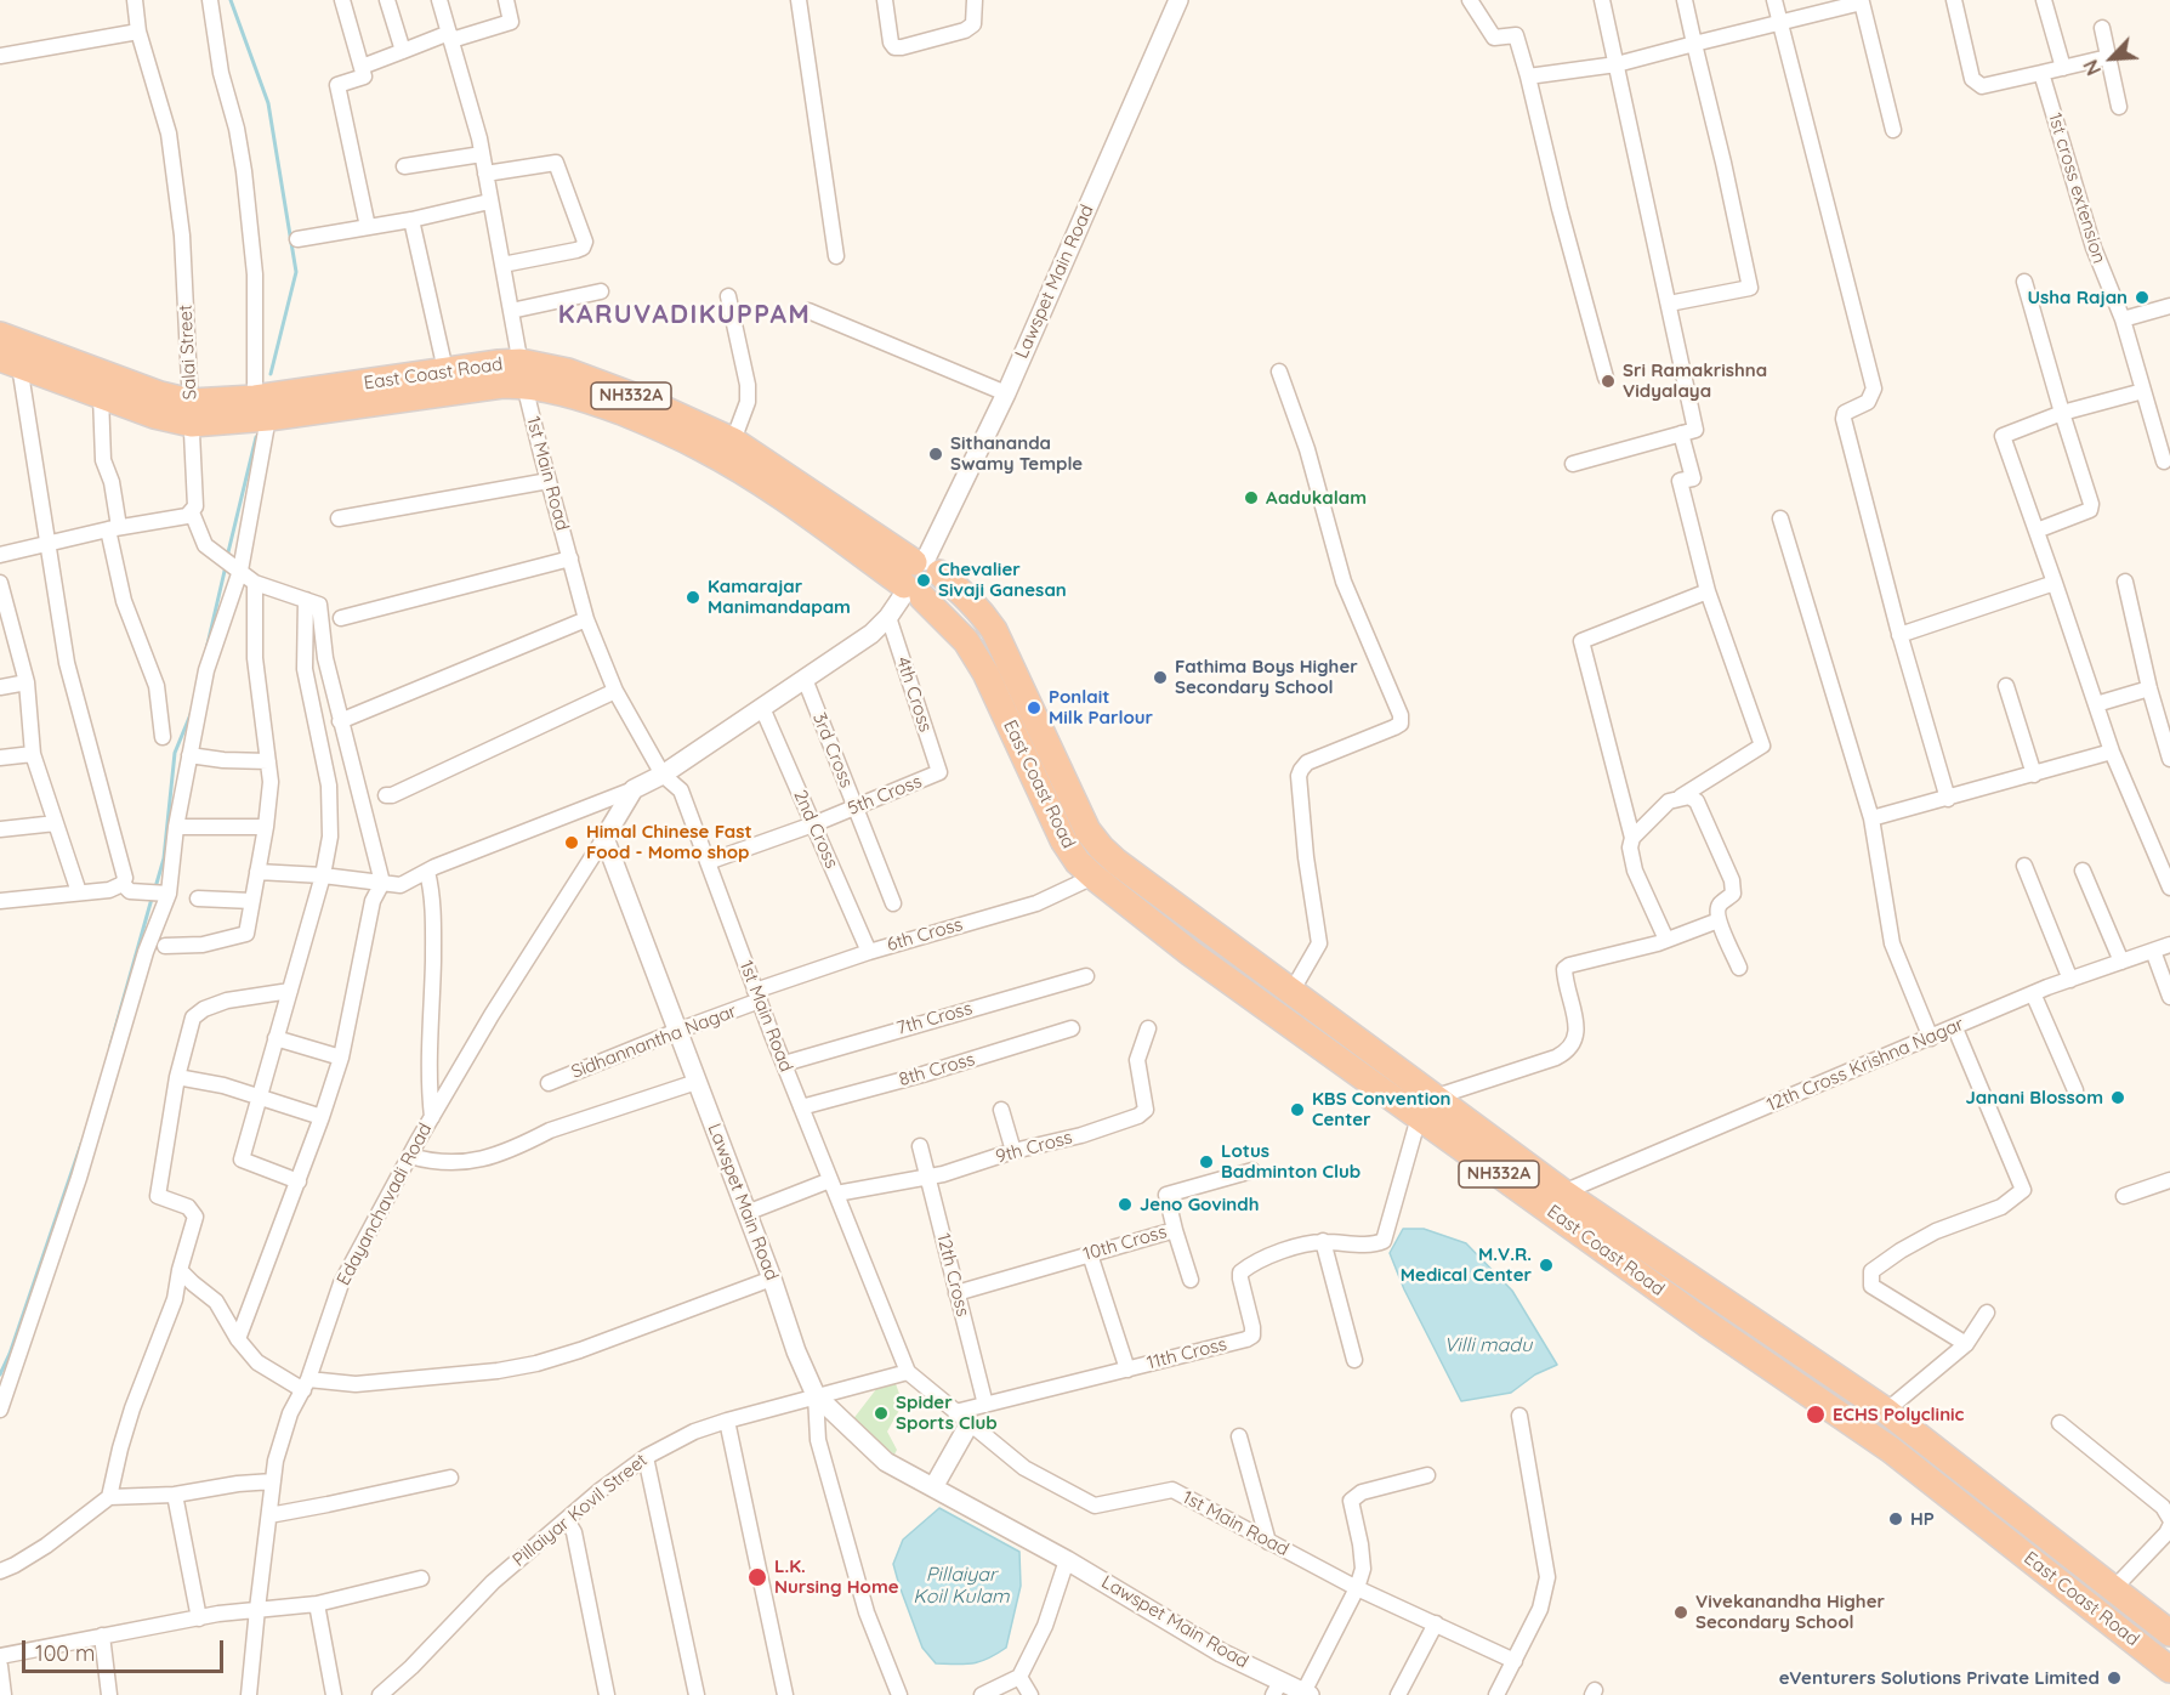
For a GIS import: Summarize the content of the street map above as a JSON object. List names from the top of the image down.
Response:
{
  "streets": {
    "highway": ["East Coast Road", "NH332A"],
    "street": [
      "1st cross extension",
      "Lawspet Main Road",
      "Salai Street",
      "1st Main Road",
      "4th Cross",
      "3rd Cross",
      "5th Cross",
      "2nd Cross",
      "6th Cross",
      "7th Cross",
      "Sidhannantha Nagar",
      "12th Cross Krishna Nagar",
      "8th Cross",
      "9th Cross",
      "Edayanchavadi Road",
      "10th Cross",
      "12th Cross",
      "11th Cross",
      "Pillaiyar Kovil Street"
    ]
  },
  "crossings": [
    ["Lawspet Main Road", "East Coast Road"],
    ["Lawspet Main Road", "1st Main Road"],
    ["Lawspet Main Road", "4th Cross"],
    ["Lawspet Main Road", "3rd Cross"],
    ["Lawspet Main Road", "2nd Cross"],
    ["Lawspet Main Road", "Sidhannantha Nagar"],
    ["Lawspet Main Road", "9th Cross"],
    ["Lawspet Main Road", "Edayanchavadi Road"],
    ["Lawspet Main Road", "Pillaiyar Kovil Street"],
    ["Salai Street", "East Coast Road"],
    ["East Coast Road", "1st Main Road"],
    ["East Coast Road", "6th Cross"],
    ["East Coast Road", "12th Cross Krishna Nagar"],
    ["East Coast Road", "11th Cross"],
    ["1st Main Road", "5th Cross"],
    ["1st Main Road", "6th Cross"],
    ["1st Main Road", "7th Cross"],
    ["1st Main Road", "Sidhannantha Nagar"],
    ["1st Main Road", "8th Cross"],
    ["1st Main Road", "9th Cross"],
    ["1st Main Road", "11th Cross"],
    ["1st Main Road", "Pillaiyar Kovil Street"],
    ["4th Cross", "5th Cross"],
    ["3rd Cross", "5th Cross"],
    ["5th Cross", "2nd Cross"],
    ["2nd Cross", "6th Cross"],
    ["6th Cross", "Sidhannantha Nagar"],
    ["9th Cross", "12th Cross"],
    ["10th Cross", "12th Cross"],
    ["12th Cross", "11th Cross"]
  ],
  "districts": ["KARUVADIKUPPAM"],
  "water": ["Villi madu", "Pillaiyar Koil Kulam"],
  "places": [
    "Usha Rajan",
    "Sri Ramakrishna Vidyalaya",
    "Sithananda Swamy Temple",
    "Aadukalam",
    "Chevalier Sivaji Ganesan",
    "Kamarajar Manimandapam",
    "Fathima Boys Higher Secondary School",
    "Ponlait Milk Parlour",
    "Himal Chinese Fast Food - Momo shop",
    "Janani Blossom",
    "KBS Convention Center",
    "Lotus Badminton Club",
    "Jeno Govindh",
    "M.V.R. Medical Center",
    "Spider Sports Club",
    "ECHS Polyclinic",
    "HP",
    "L.K. Nursing Home",
    "Vivekanandha Higher Secondary School",
    "eVenturers Solutions Private Limited"
  ],
  "scale_bar": "100 m",
  "north": "bottom left"
}
